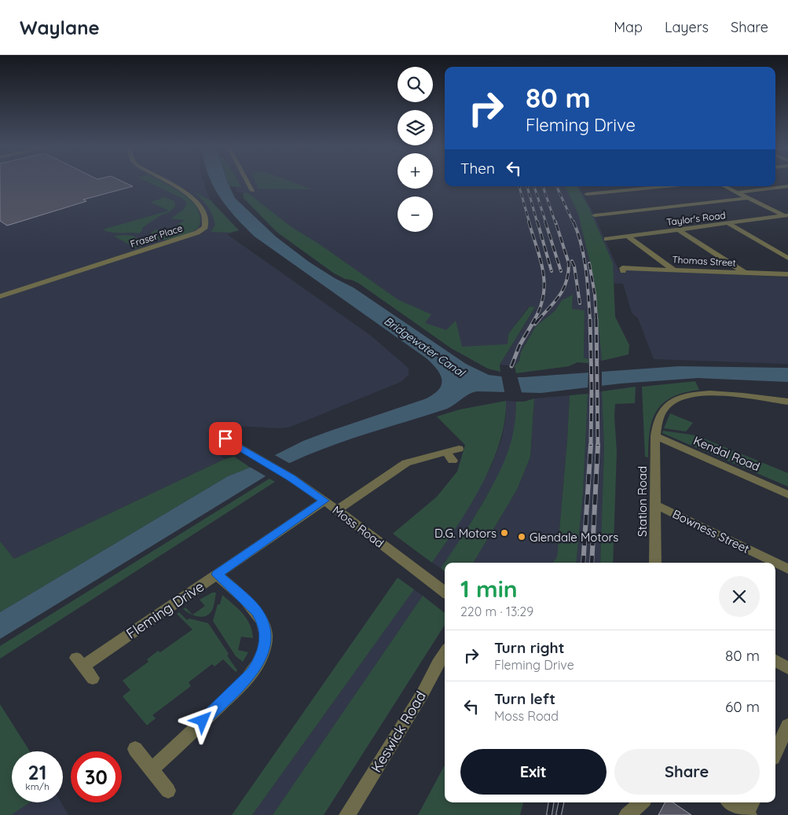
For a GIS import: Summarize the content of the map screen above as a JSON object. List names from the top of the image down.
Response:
{
  "streets": {
    "street": [
      "Taylor's Road",
      "Fraser Place",
      "Thomas Street",
      "Kendal Road",
      "Station Road",
      "Moss Road",
      "Bowness Street",
      "Fleming Drive",
      "Keswick Road"
    ]
  },
  "crossings": [
    ["Kendal Road", "Station Road"],
    ["Station Road", "Bowness Street"],
    ["Moss Road", "Fleming Drive"]
  ],
  "water": ["Bridgewater Canal"],
  "places": ["D.G. Motors", "Glendale Motors"],
  "page": {
    "header": "Waylane",
    "nav": ["Map", "Layers", "Share"],
    "map_buttons": ["+", "−"],
    "turn": ["80 m", "Fleming Drive"],
    "then": "Then",
    "heading": ["1 min", "220 m · 13:29"],
    "list": [
      {
        "name": "Turn right",
        "note": "Fleming Drive",
        "value": "80 m"
      },
      {
        "name": "Turn left",
        "note": "Moss Road",
        "value": "60 m"
      }
    ],
    "buttons": ["Exit", "Share"],
    "speed": "21 km/h",
    "limit": "30"
  }
}
